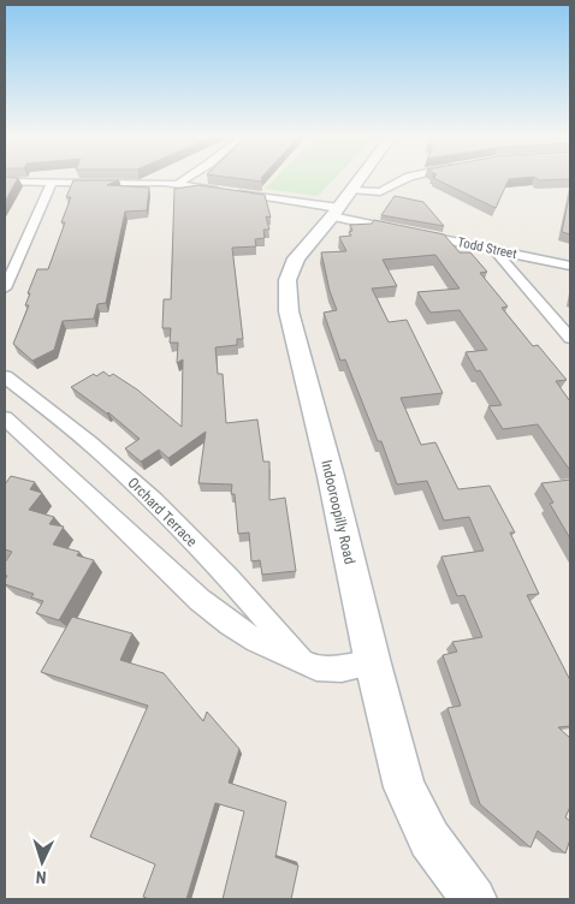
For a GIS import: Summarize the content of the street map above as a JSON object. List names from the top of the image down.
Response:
{
  "streets": {
    "main road": ["Indooroopilly Road"],
    "street": ["Todd Street", "Orchard Terrace"]
  },
  "crossings": [
    ["Todd Street", "Indooroopilly Road"]
  ],
  "north": "bottom"
}
